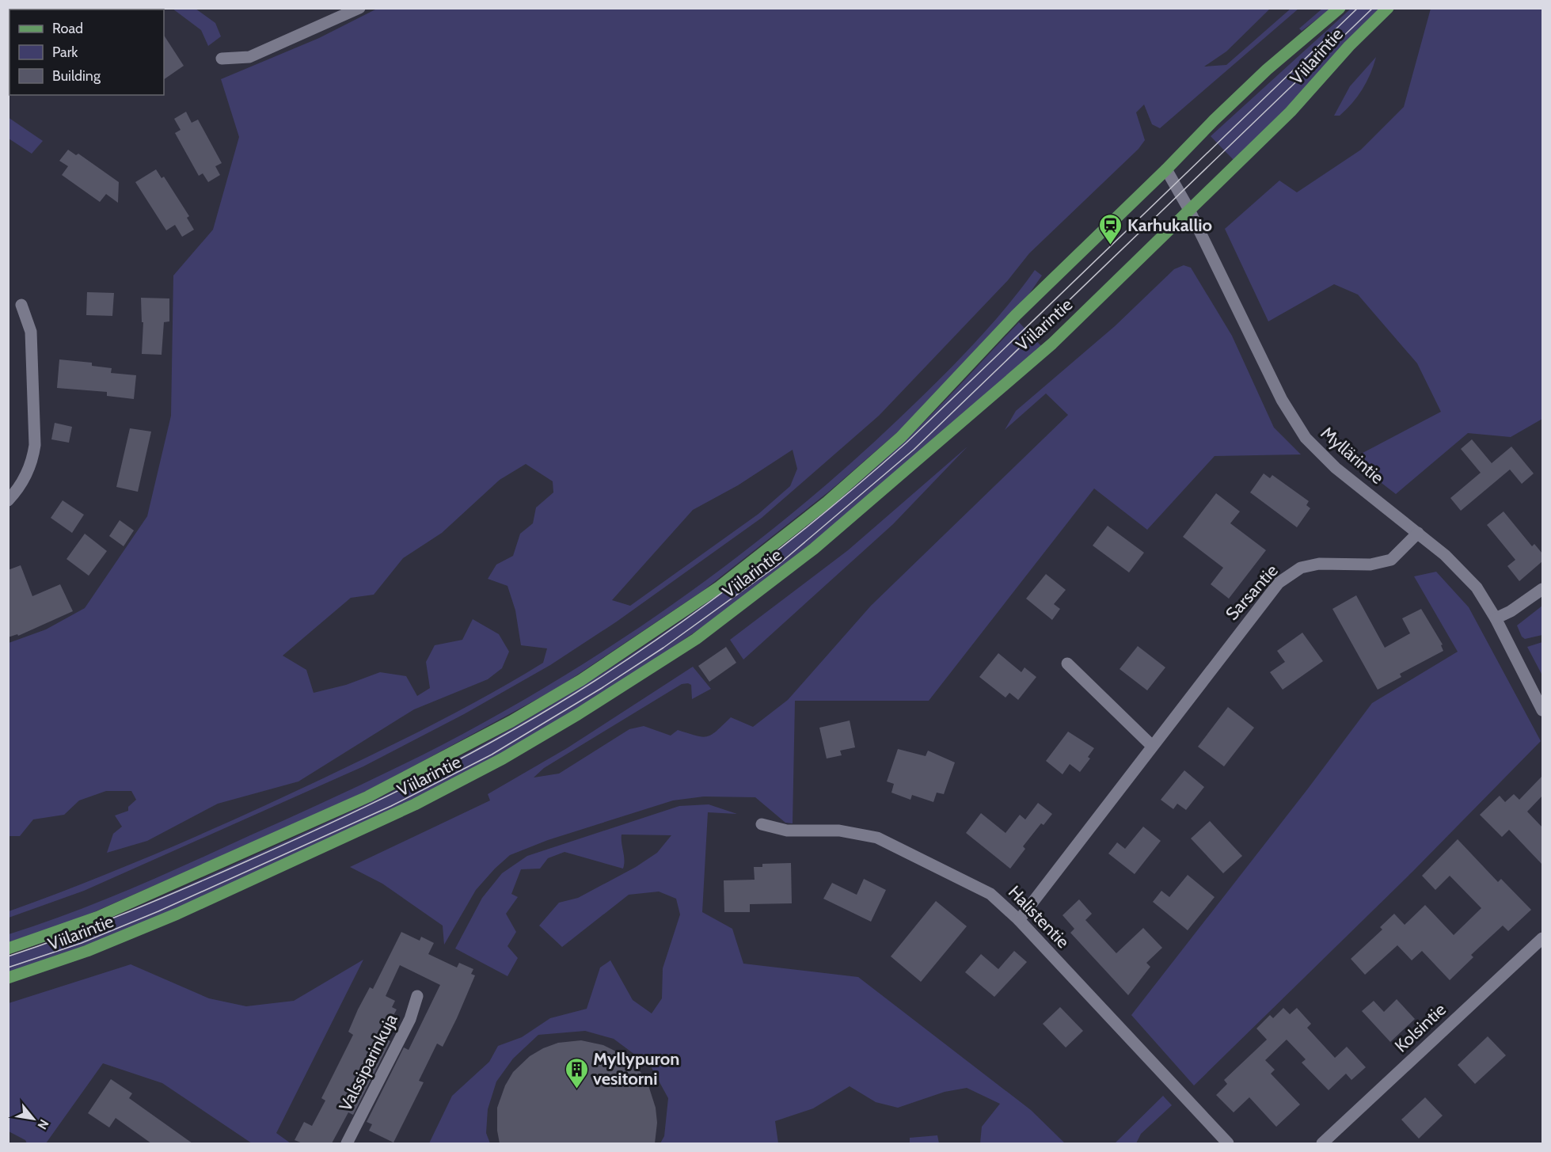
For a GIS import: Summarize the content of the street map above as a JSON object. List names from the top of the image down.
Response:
{
  "streets": {
    "main road": ["Viilarintie"],
    "street": [
      "Myllärintie",
      "Sarsantie",
      "Halistentie",
      "Kolsintie",
      "Valssiparinkuja"
    ]
  },
  "crossings": [
    ["Viilarintie", "Myllärintie"],
    ["Myllärintie", "Sarsantie"],
    ["Sarsantie", "Halistentie"]
  ],
  "places": {
    "station": ["Karhukallio"],
    "building": ["Myllypuron vesitorni"]
  },
  "legend": ["Road", "Park", "Building"],
  "north": "bottom right"
}
